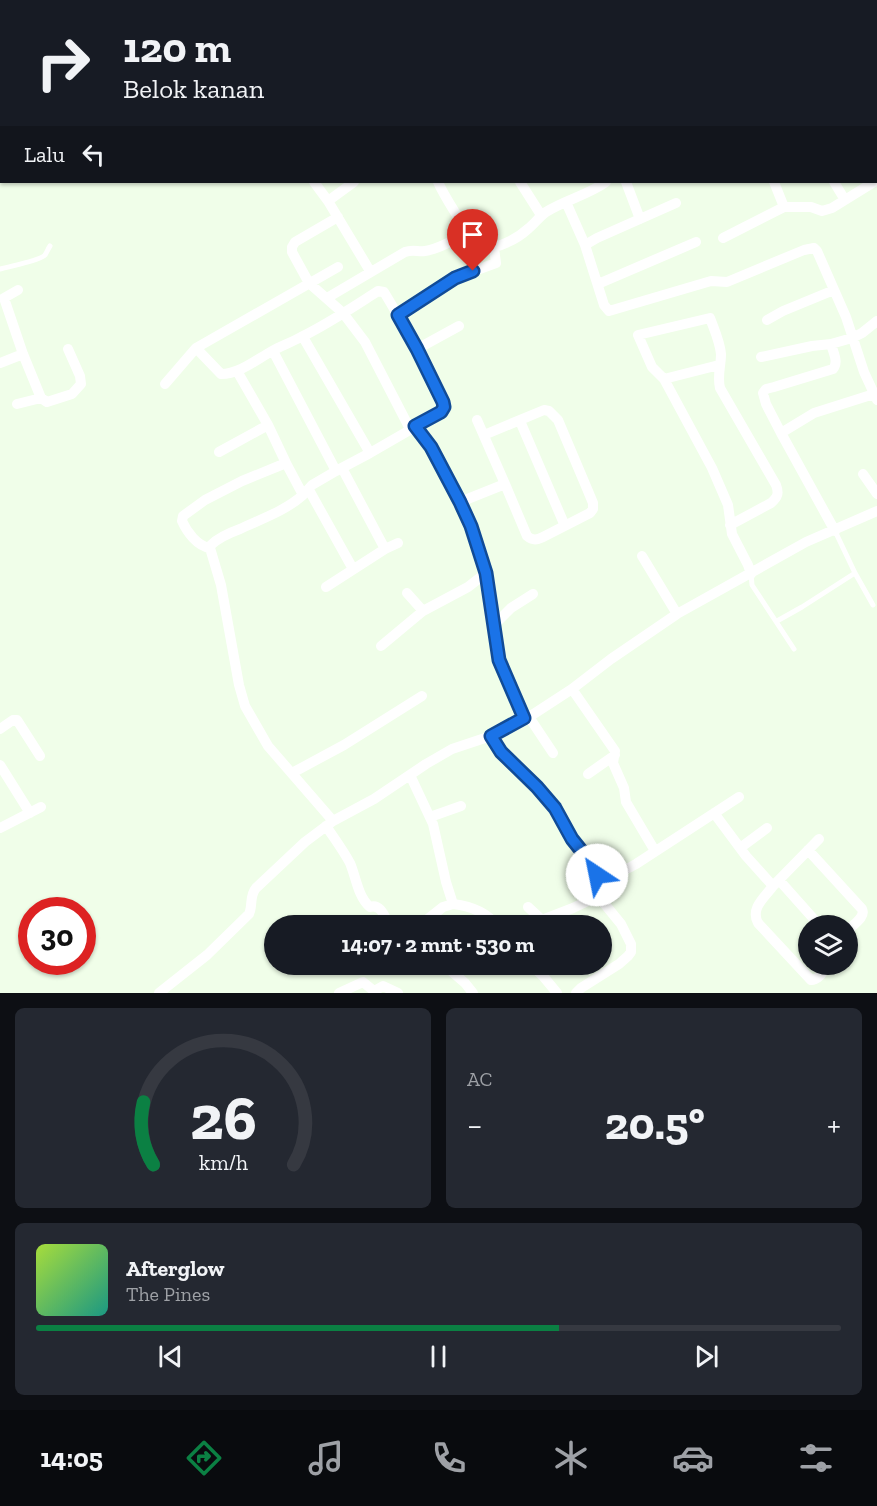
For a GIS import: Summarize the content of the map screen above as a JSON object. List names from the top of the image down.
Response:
{
  "page": {
    "turn": ["120 m", "Belok kanan"],
    "then": "Lalu",
    "limit": "30",
    "trip": "14:07 · 2 mnt · 530 m",
    "tile": "AC",
    "heat": ["−", "20.5°", "+"],
    "song": ["Afterglow", "The Pines"],
    "tabs": "14:05",
    "gauge": ["26", "km/h"]
  }
}
